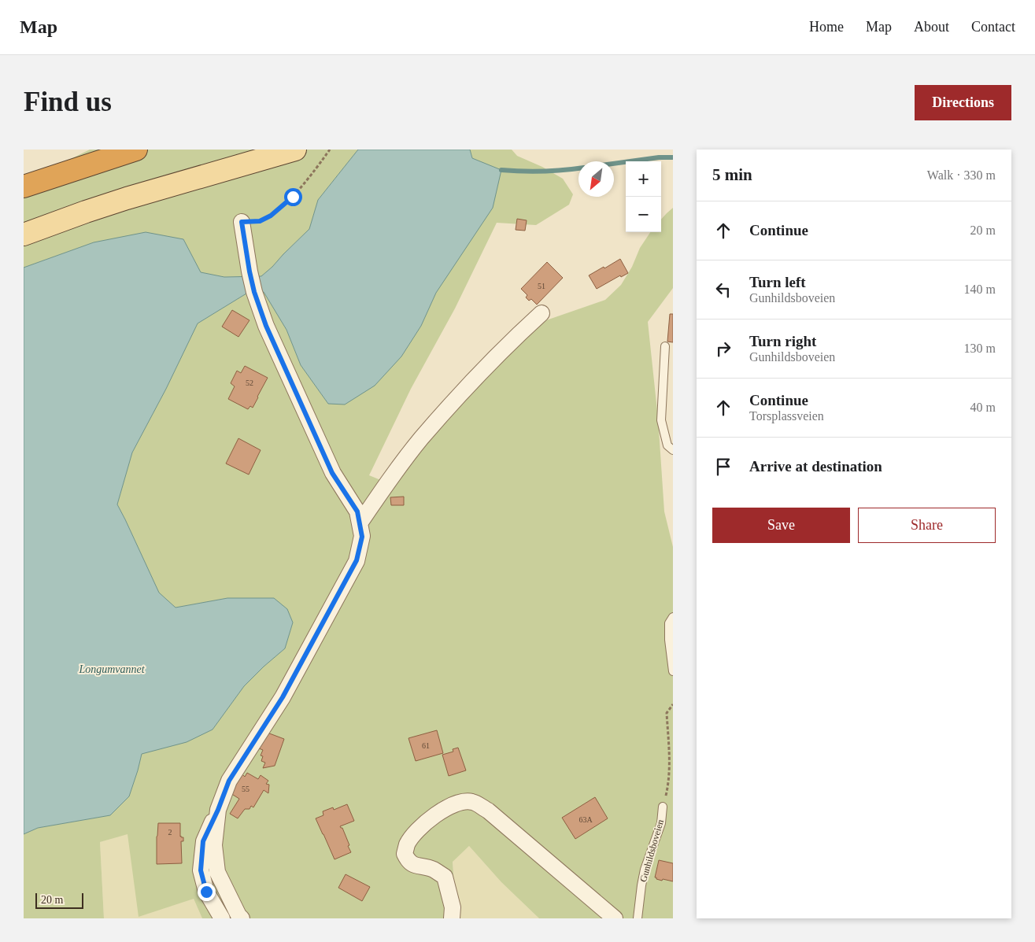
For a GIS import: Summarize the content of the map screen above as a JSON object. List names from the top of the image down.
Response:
{
  "streets": {
    "lane": ["Gunhildsboveien"]
  },
  "water": ["Longumvannet"],
  "house_numbers": [
    "51",
    "52",
    "61",
    "55",
    "63A",
    "2"
  ],
  "scale_bar": "20 m",
  "north": "bottom left",
  "page": {
    "header": "Map",
    "nav": [
      "Home",
      "Map",
      "About",
      "Contact"
    ],
    "buttons": [
      "Directions",
      ["Save", "Share"]
    ],
    "title": "Find us",
    "heading": ["5 min", "Walk · 330 m"],
    "map_buttons": ["+", "−"],
    "list": [
      ["Continue", "20 m"],
      ["Turn left", "Gunhildsboveien", "140 m"],
      ["Turn right", "Gunhildsboveien", "130 m"],
      ["Continue", "Torsplassveien", "40 m"],
      "Arrive at destination"
    ],
    "scale": "20 m"
  }
}
